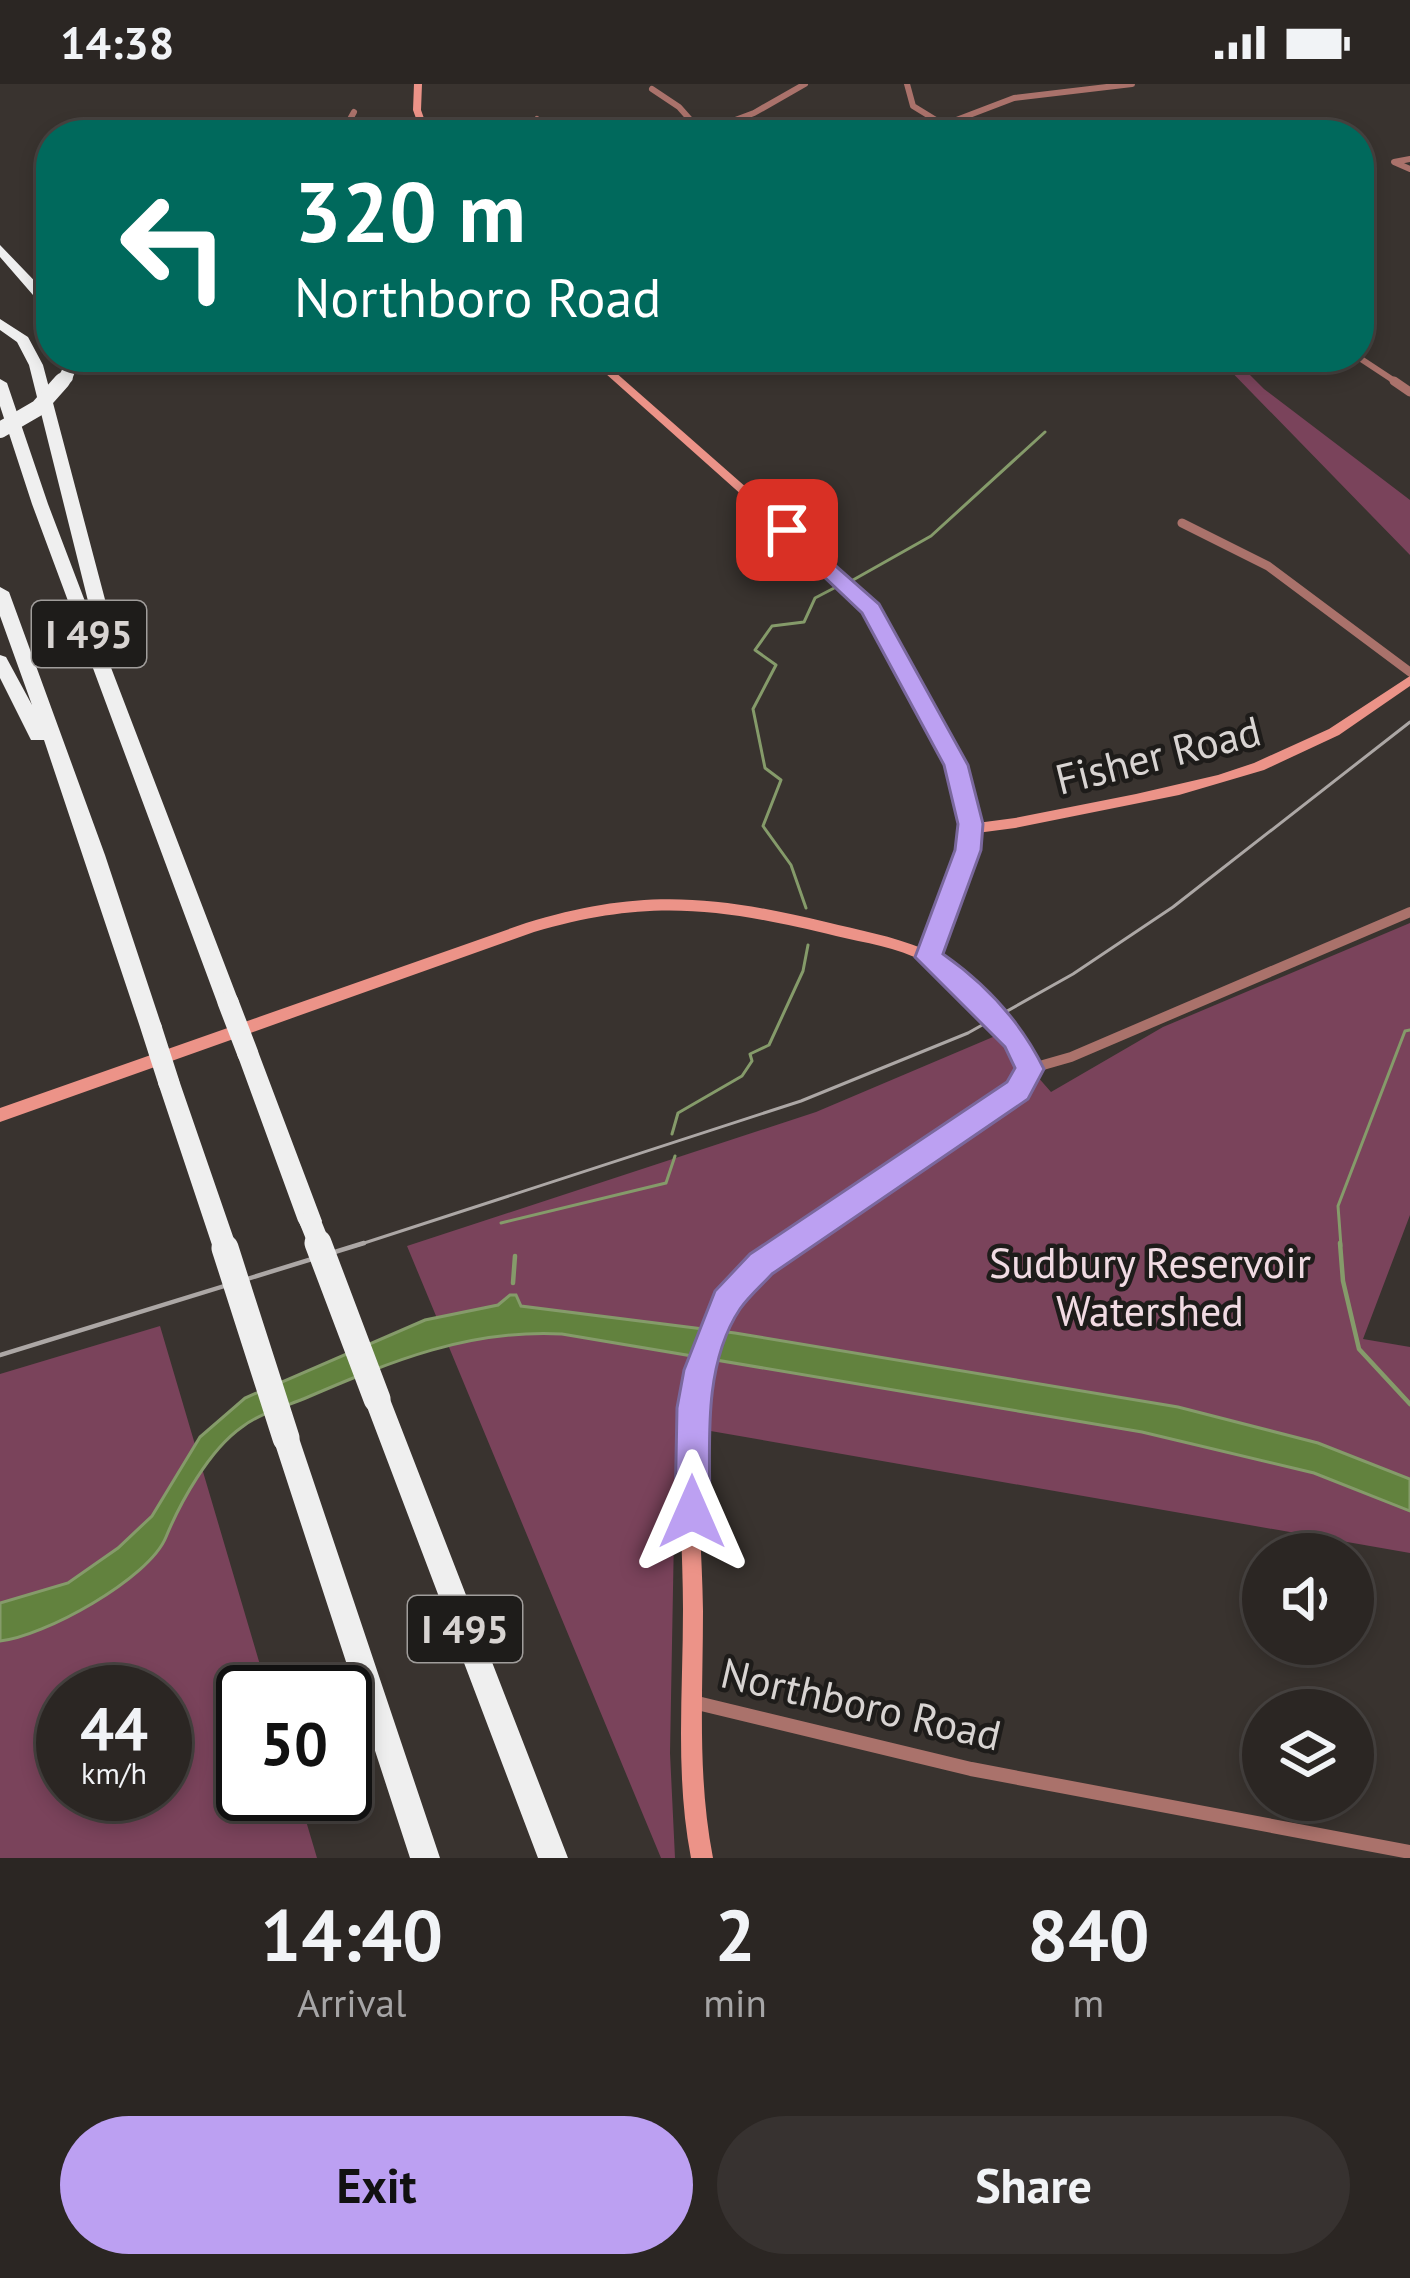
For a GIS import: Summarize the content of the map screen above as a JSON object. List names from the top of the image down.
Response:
{
  "streets": {
    "highway": ["I 495"],
    "street": ["Fisher Road", "Northboro Road"]
  },
  "parks": ["Sudbury Reservoir Watershed"],
  "page": {
    "status": "14:38",
    "turn": ["320 m", "Northboro Road"],
    "speed": "44 km/h",
    "limit": "50",
    "eta": [
      "14:40",
      "Arrival",
      "2",
      "min",
      "840",
      "m"
    ],
    "buttons": ["Exit", "Share"]
  }
}
